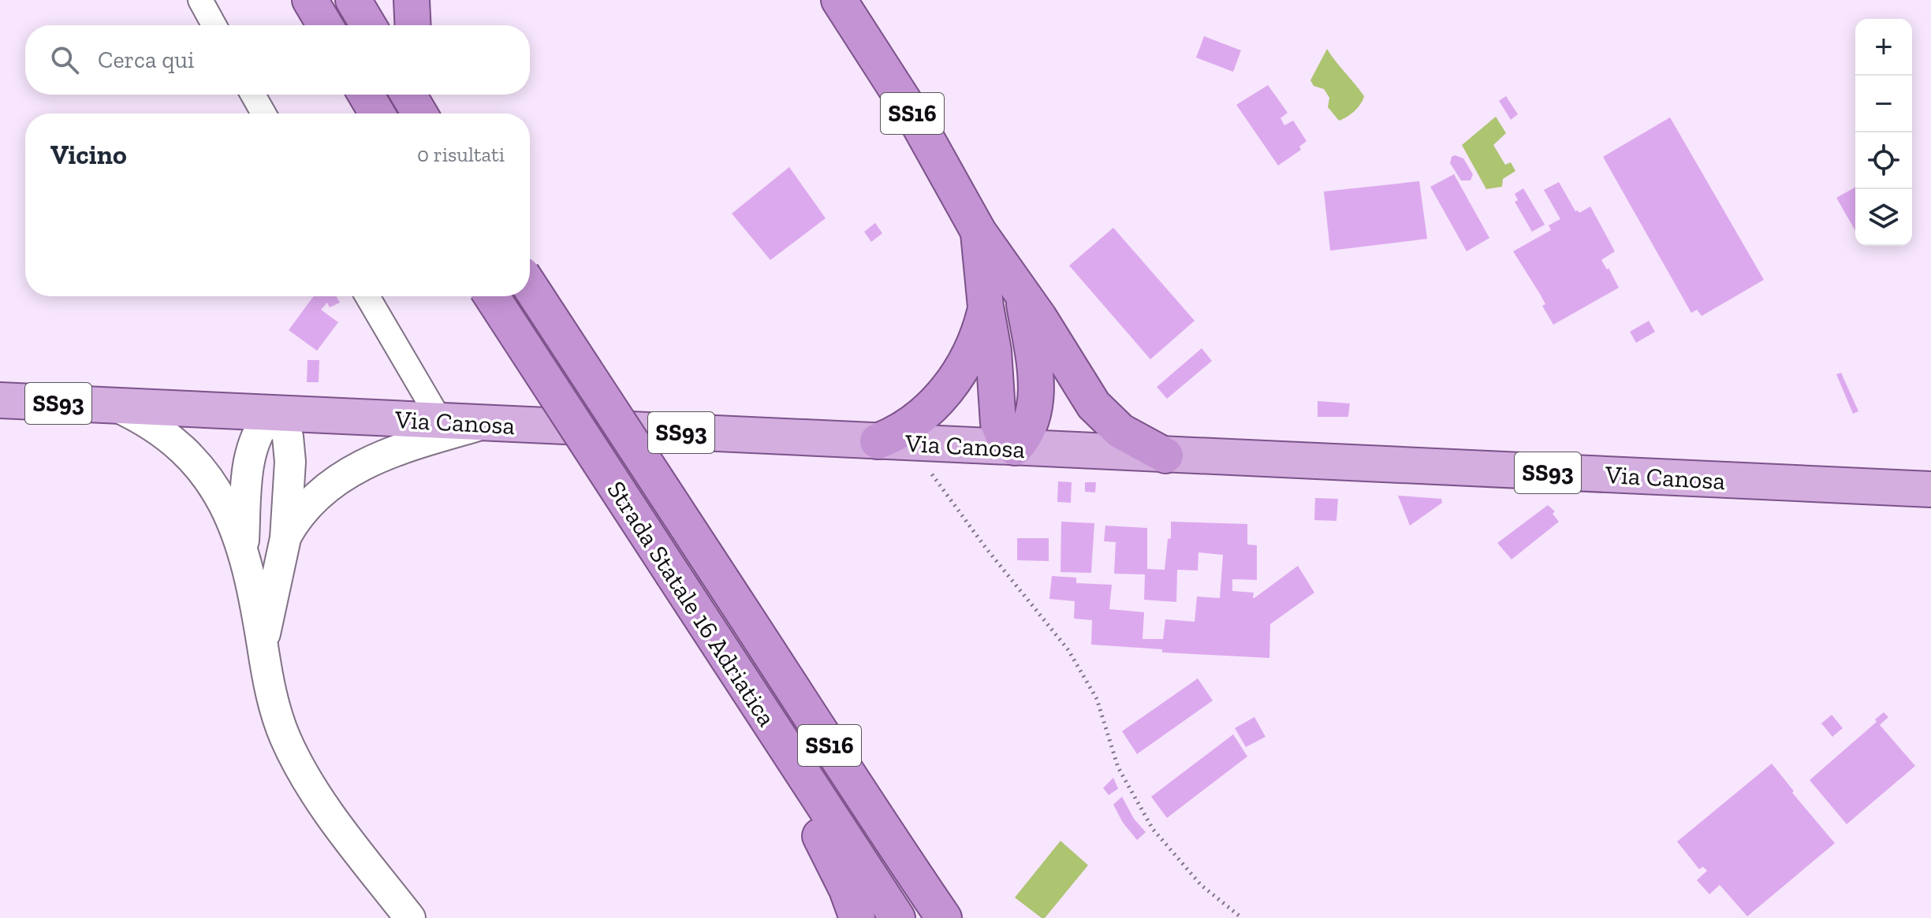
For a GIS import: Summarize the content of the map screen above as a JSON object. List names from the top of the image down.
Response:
{
  "streets": {
    "highway": ["SS16", "Strada Statale 16 Adriatica"],
    "main road": ["SS93", "Via Canosa"]
  },
  "crossings": [
    ["SS16", "Via Canosa"],
    ["SS16", "Strada Statale 16 Adriatica"]
  ],
  "page": {
    "map_buttons": ["+", "−"],
    "search": "Cerca qui",
    "heading": ["Vicino", "0 risultati"]
  }
}
